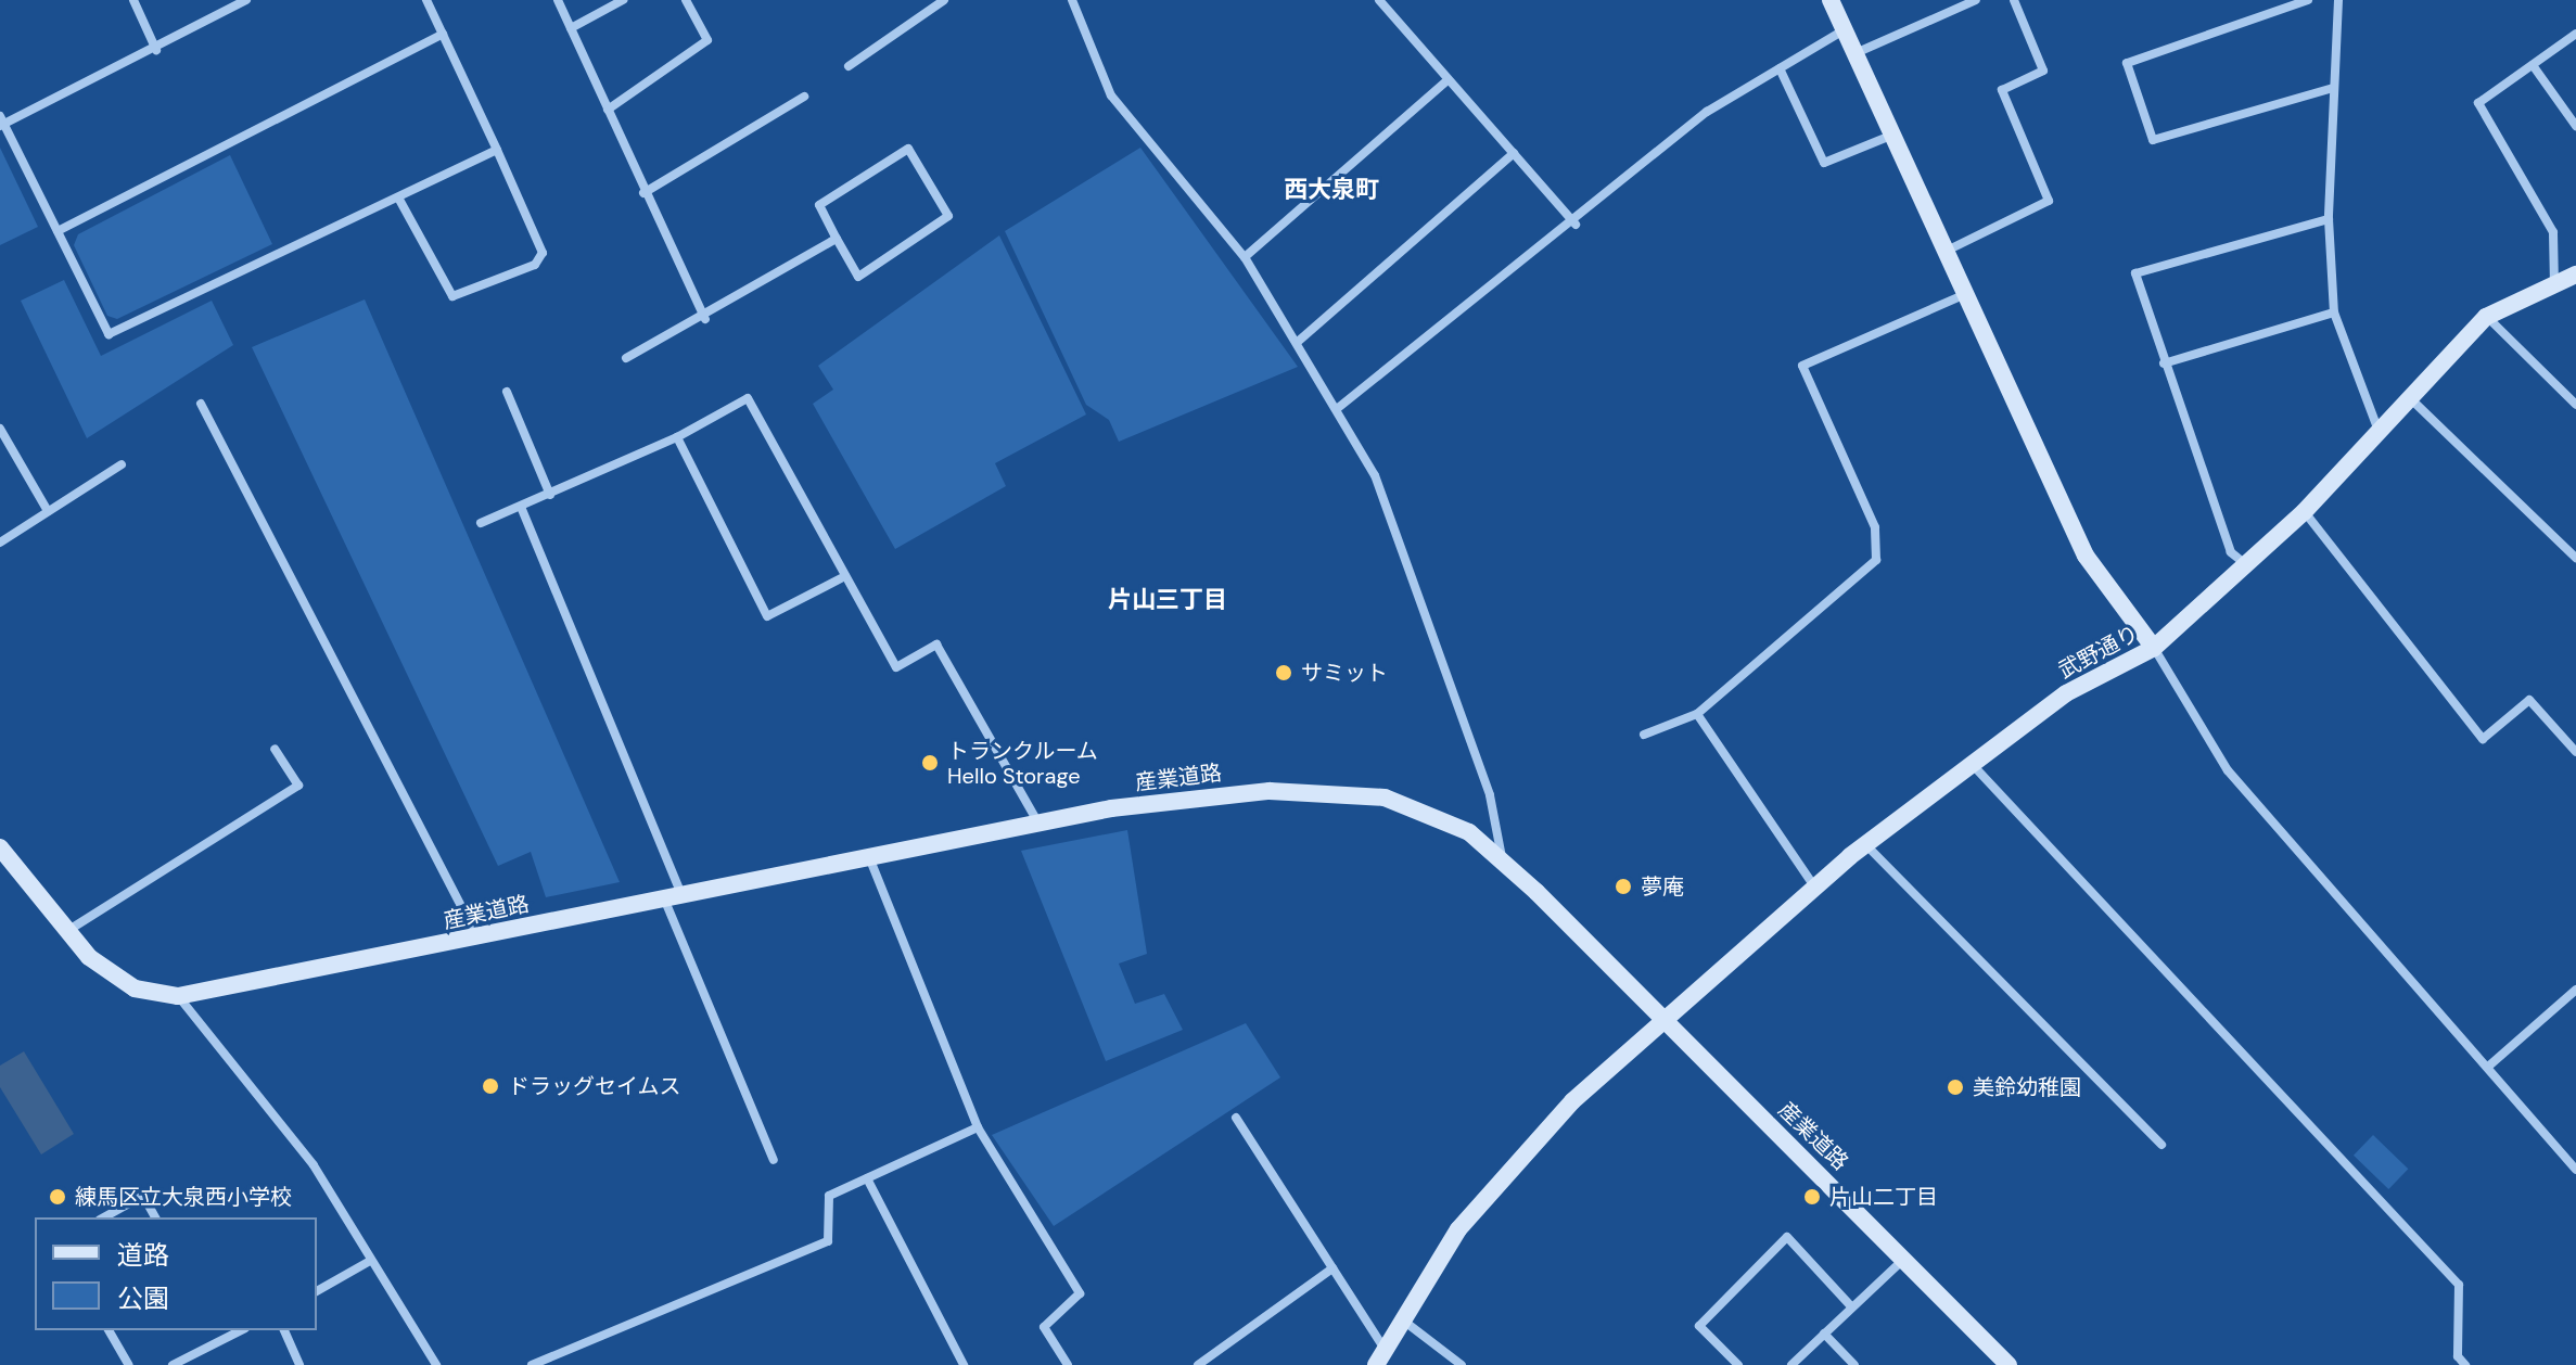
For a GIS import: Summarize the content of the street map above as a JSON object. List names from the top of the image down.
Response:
{
  "streets": {
    "street": ["武野通り", "産業道路"]
  },
  "crossings": [
    ["武野通り", "産業道路"]
  ],
  "districts": ["西大泉町", "片山三丁目"],
  "places": [
    "サミット",
    "トランクルーム Hello Storage",
    "夢庵",
    "ドラッグセイムス",
    "美鈴幼稚園",
    "練馬区立大泉西小学校",
    "片山二丁目"
  ],
  "legend": ["道路", "公園"]
}
